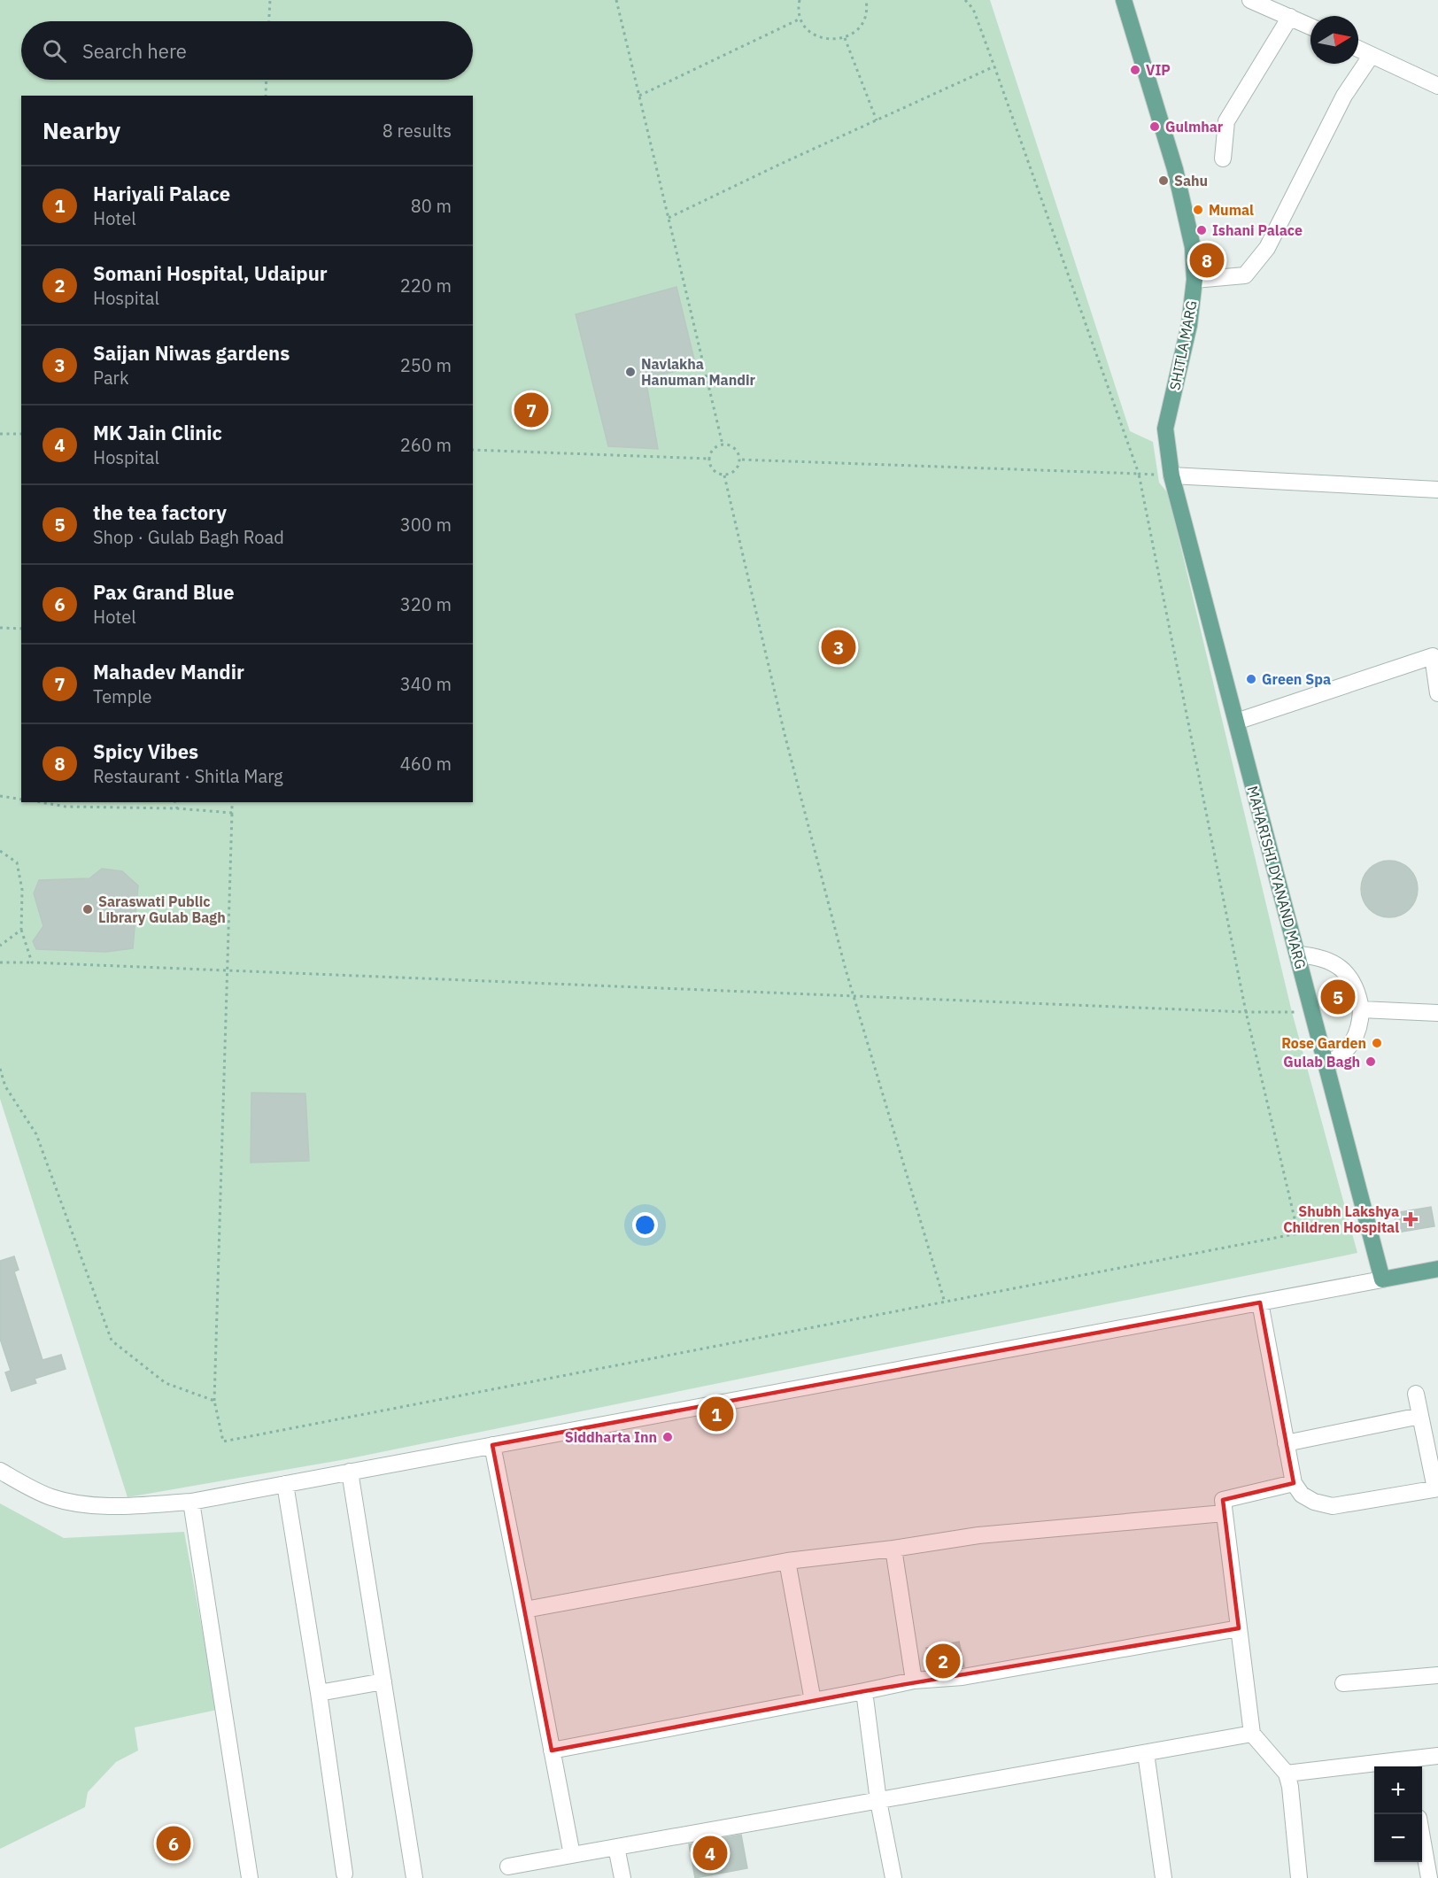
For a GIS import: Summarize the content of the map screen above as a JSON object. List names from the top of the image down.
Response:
{
  "streets": {
    "main road": ["SHITLA MARG", "MAHARISHI DYANAND MARG"]
  },
  "crossings": [
    ["SHITLA MARG", "MAHARISHI DYANAND MARG"]
  ],
  "places": {
    "other": [
      "VIP",
      "Gulmhar",
      "Sahu",
      "Mumal",
      "Ishani Palace",
      "Navlakha Hanuman Mandir",
      "Green Spa",
      "Saraswati Public Library Gulab Bagh",
      "Rose Garden",
      "Gulab Bagh",
      "Siddharta Inn"
    ],
    "health": ["Shubh Lakshya Children Hospital"]
  },
  "north": "right",
  "page": {
    "search": "Search here",
    "heading": ["Nearby", "8 results"],
    "list": [
      {
        "mark": "1",
        "name": "Hariyali Palace",
        "note": "Hotel",
        "value": "80 m"
      },
      {
        "mark": "2",
        "name": "Somani Hospital, Udaipur",
        "note": "Hospital",
        "value": "220 m"
      },
      {
        "mark": "3",
        "name": "Saijan Niwas gardens",
        "note": "Park",
        "value": "250 m"
      },
      {
        "mark": "4",
        "name": "MK Jain Clinic",
        "note": "Hospital",
        "value": "260 m"
      },
      {
        "mark": "5",
        "name": "the tea factory",
        "note": "Shop · Gulab Bagh Road",
        "value": "300 m"
      },
      {
        "mark": "6",
        "name": "Pax Grand Blue",
        "note": "Hotel",
        "value": "320 m"
      },
      {
        "mark": "7",
        "name": "Mahadev Mandir",
        "note": "Temple",
        "value": "340 m"
      },
      {
        "mark": "8",
        "name": "Spicy Vibes",
        "note": "Restaurant · Shitla Marg",
        "value": "460 m"
      }
    ],
    "pins": [
      "8",
      "7",
      "3",
      "5",
      "1",
      "2",
      "6",
      "4"
    ],
    "map_buttons": ["+", "−"]
  }
}
